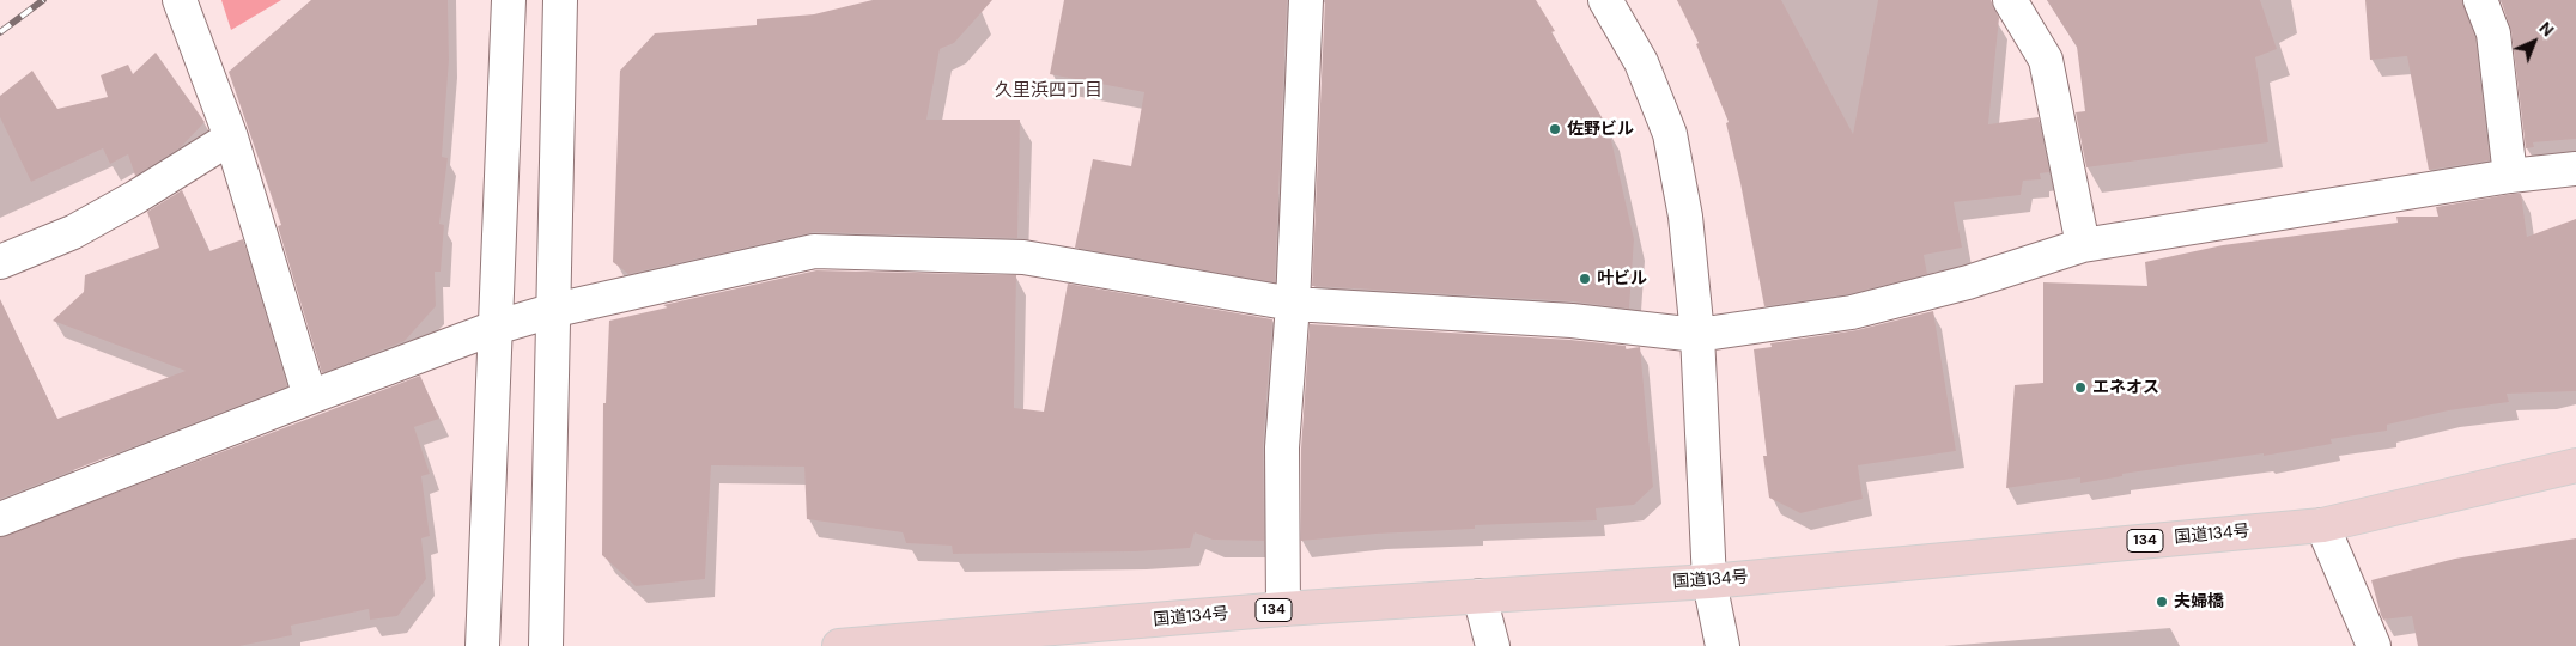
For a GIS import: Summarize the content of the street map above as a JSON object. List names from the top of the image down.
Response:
{
  "streets": {
    "highway": ["国道134号", "134"]
  },
  "districts": ["久里浜四丁目"],
  "places": [
    "佐野ビル",
    "叶ビル",
    "エネオス",
    "夫婦橋"
  ],
  "north": "top right"
}
